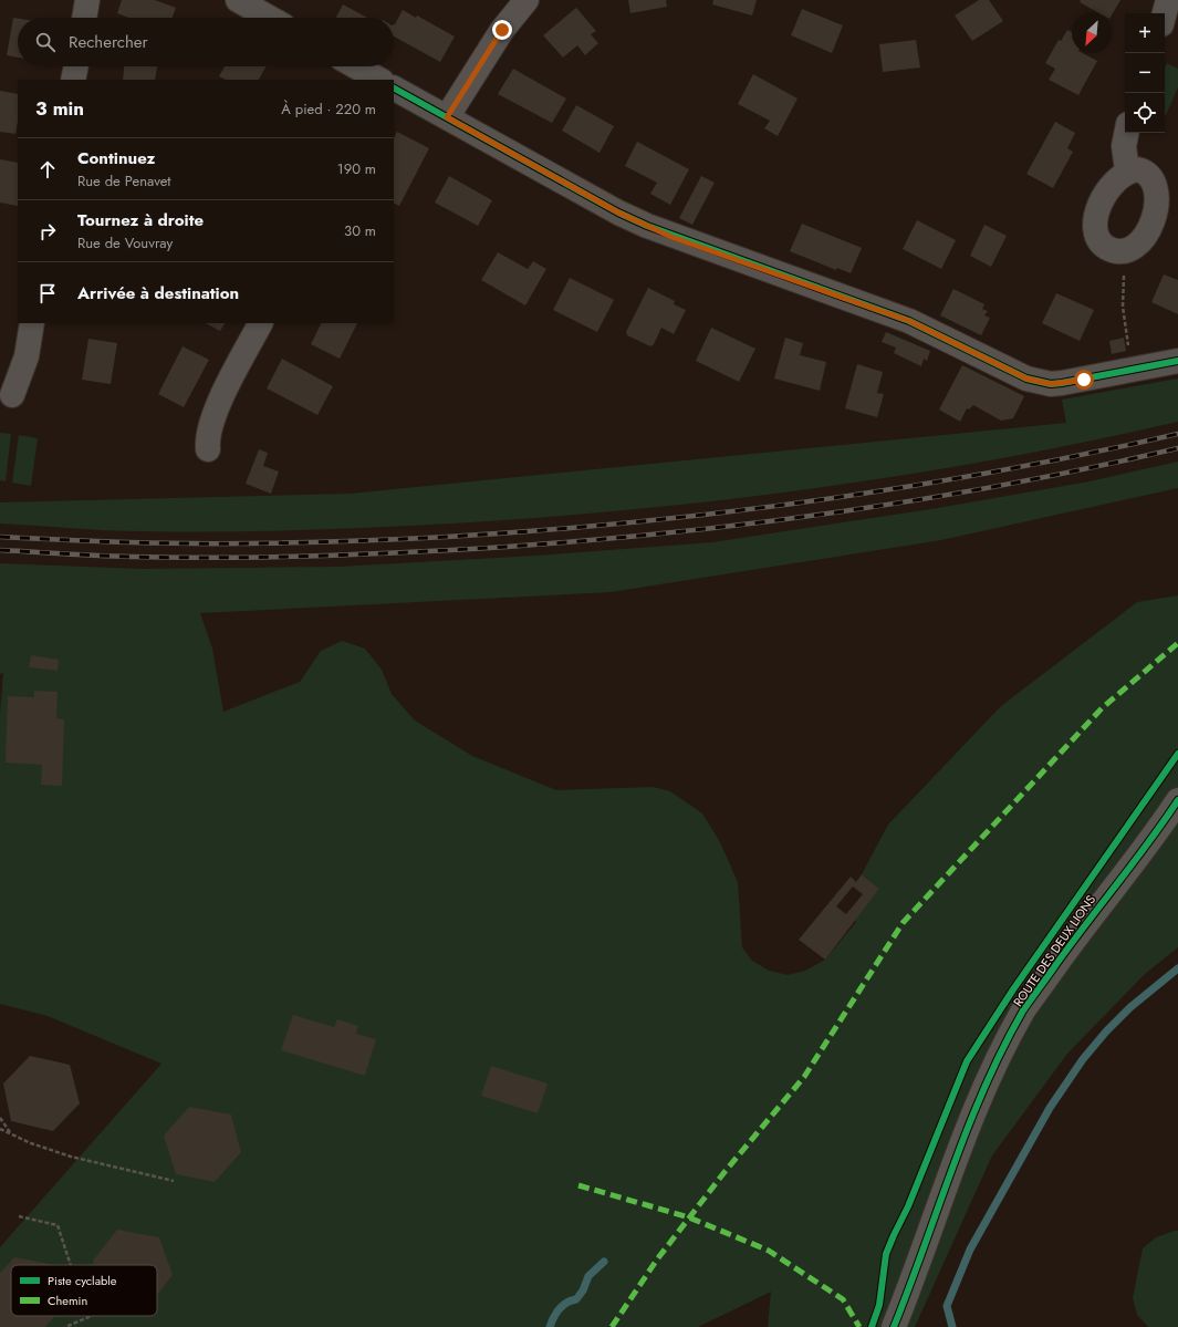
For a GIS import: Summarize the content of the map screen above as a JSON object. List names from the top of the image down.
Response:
{
  "streets": {
    "street": ["ROUTE DES DEUX LIONS"]
  },
  "legend": ["Piste cyclable", "Chemin"],
  "north": "bottom left",
  "page": {
    "map_buttons": ["+", "−"],
    "search": "Rechercher",
    "heading": ["3 min", "À pied · 220 m"],
    "list": [
      ["Continuez", "Rue de Penavet", "190 m"],
      ["Tournez à droite", "Rue de Vouvray", "30 m"],
      "Arrivée à destination"
    ]
  }
}
